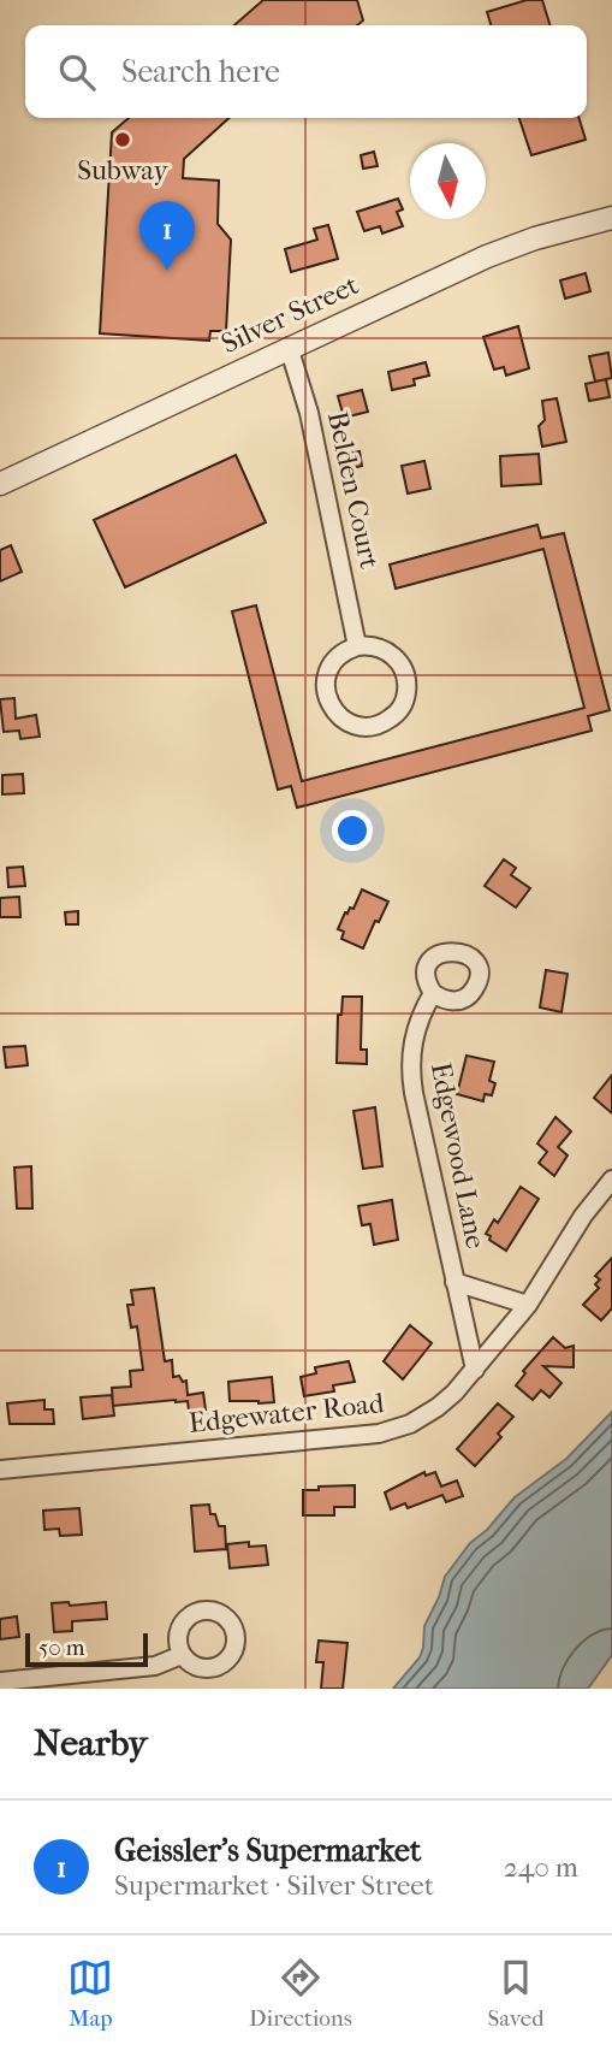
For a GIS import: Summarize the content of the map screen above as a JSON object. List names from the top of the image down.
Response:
{
  "streets": {
    "street": [
      "Silver Street",
      "Belden Court",
      "Edgewood Lane",
      "Edgewater Road"
    ]
  },
  "crossings": [
    ["Silver Street", "Belden Court"],
    ["Edgewood Lane", "Edgewater Road"]
  ],
  "places": ["Subway"],
  "scale_bar": "50 m",
  "north": "bottom",
  "page": {
    "search": "Search here",
    "pins": "1",
    "scale": "50 m",
    "heading": "Nearby",
    "list": [
      {
        "mark": "1",
        "name": "Geissler's Supermarket",
        "note": "Supermarket · Silver Street",
        "value": "240 m"
      }
    ],
    "nav": ["Map", "Directions", "Saved"]
  }
}
